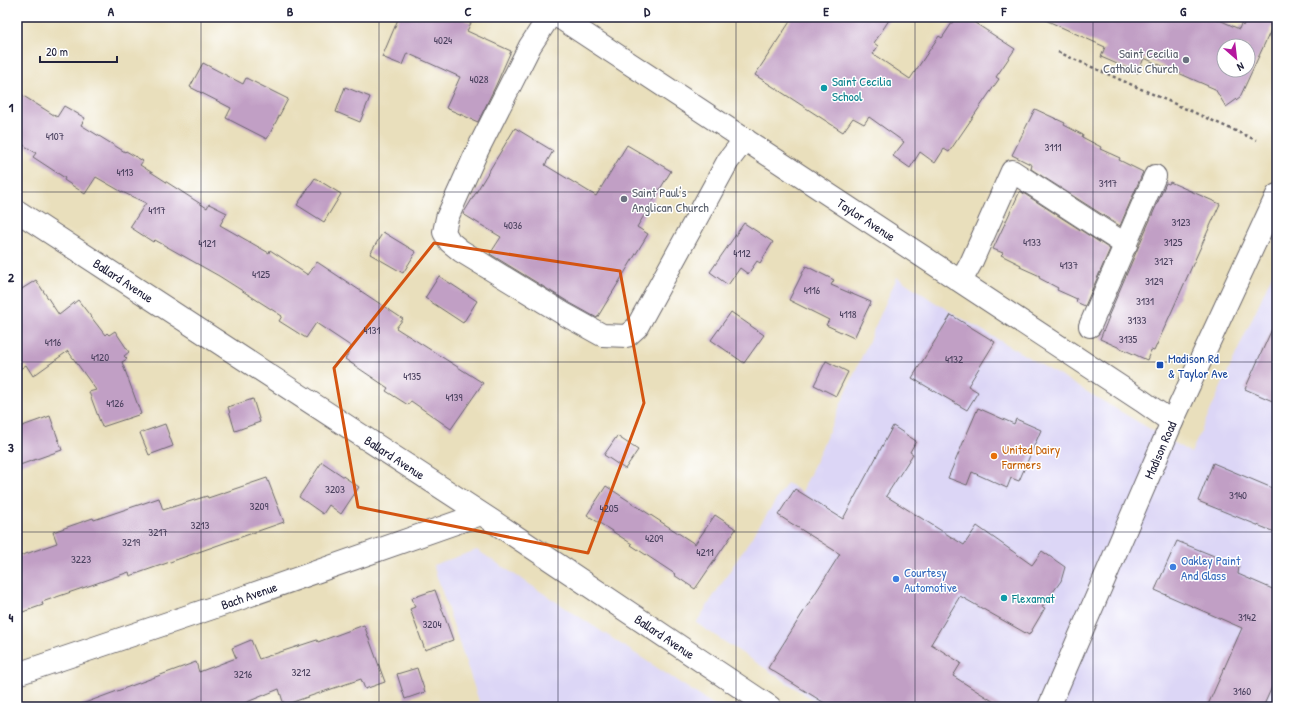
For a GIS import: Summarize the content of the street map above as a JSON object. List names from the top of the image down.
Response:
{
  "streets": {
    "street": [
      "Taylor Avenue",
      "Ballard Avenue",
      "Madison Road",
      "Bach Avenue"
    ]
  },
  "crossings": [
    ["Taylor Avenue", "Madison Road"],
    ["Ballard Avenue", "Bach Avenue"]
  ],
  "places": {
    "other": [
      "Saint Cecilia Catholic Church",
      "Saint Cecilia School",
      "Saint Paul's Anglican Church",
      "United Dairy Farmers",
      "Oakley Paint And Glass",
      "Courtesy Automotive",
      "Flexamat"
    ],
    "transit": ["Madison Rd & Taylor Ave"]
  },
  "house_numbers": [
    "4024",
    "4028",
    "4107",
    "3111",
    "4113",
    "3117",
    "4117",
    "3123",
    "4036",
    "4133",
    "3125",
    "4121",
    "4112",
    "3127",
    "4137",
    "4125",
    "3129",
    "4116",
    "3131",
    "4118",
    "3133",
    "4131",
    "3135",
    "4116",
    "4120",
    "4132",
    "4135",
    "4139",
    "4126",
    "3203",
    "3140",
    "3209",
    "4205",
    "3213",
    "3217",
    "4209",
    "3219",
    "4211",
    "3223",
    "3142",
    "3204",
    "3212",
    "3216",
    "3160"
  ],
  "scale_bar": "20 m",
  "north": "bottom right",
  "grid": {
    "columns": [
      "A",
      "B",
      "C",
      "D",
      "E",
      "F",
      "G"
    ],
    "rows": [
      "1",
      "2",
      "3",
      "4"
    ]
  }
}
